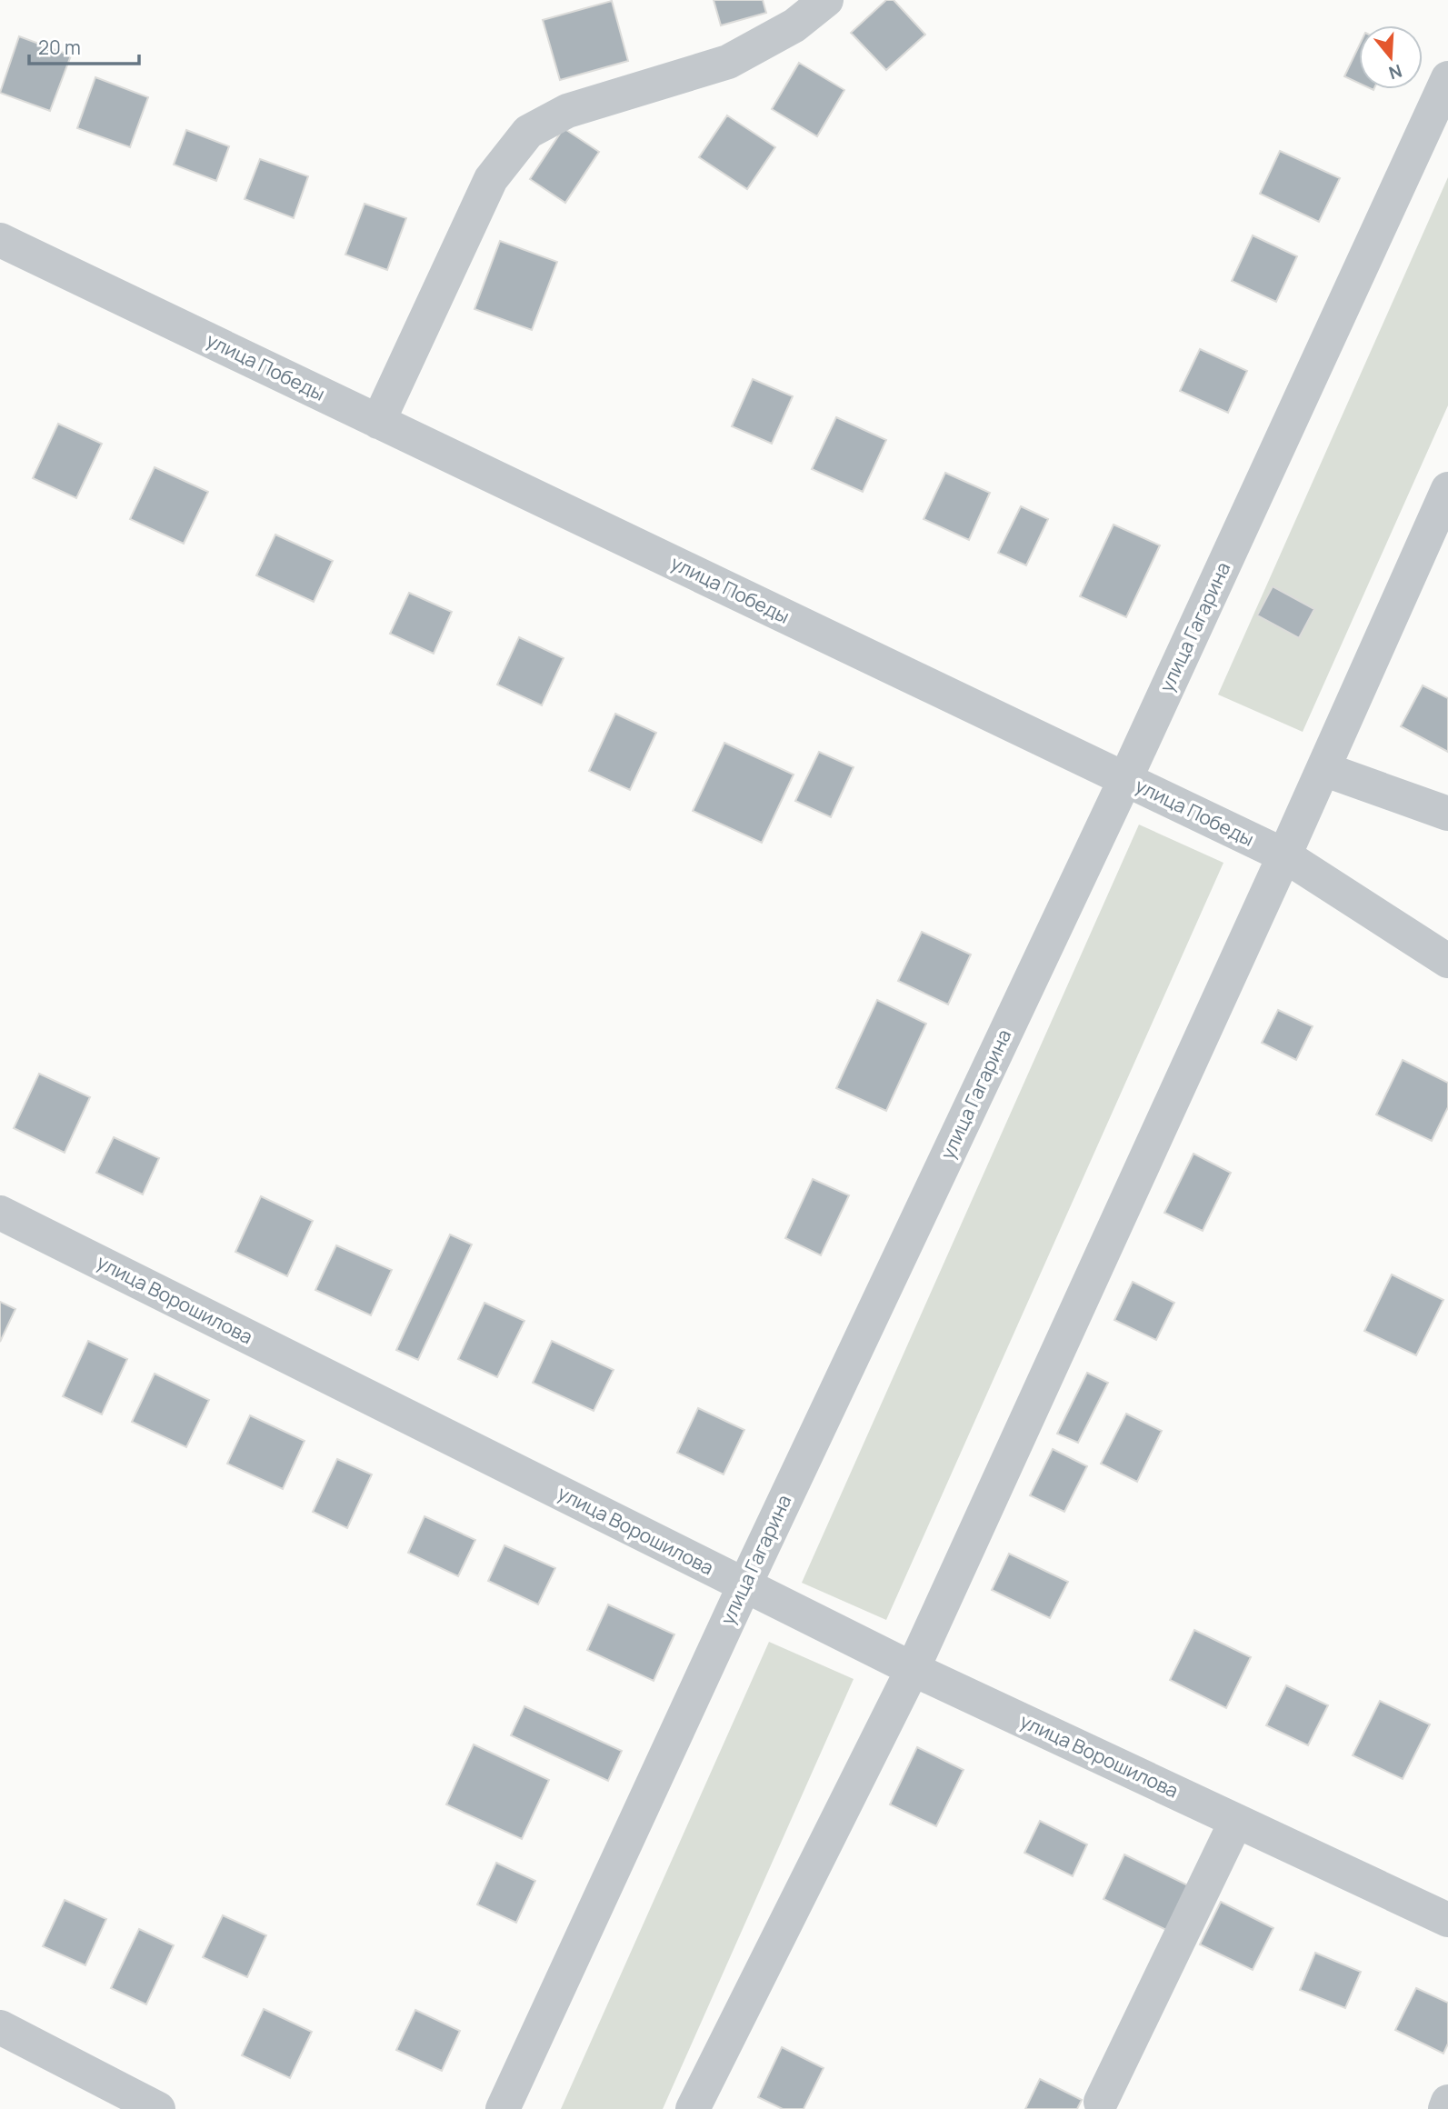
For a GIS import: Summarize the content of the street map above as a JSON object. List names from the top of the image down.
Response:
{
  "streets": {
    "street": ["улица Победы", "улица Гагарина", "улица Ворошилова"]
  },
  "crossings": [
    ["улица Победы", "улица Гагарина"],
    ["улица Гагарина", "улица Ворошилова"]
  ],
  "scale_bar": "20 m",
  "north": "bottom"
}
